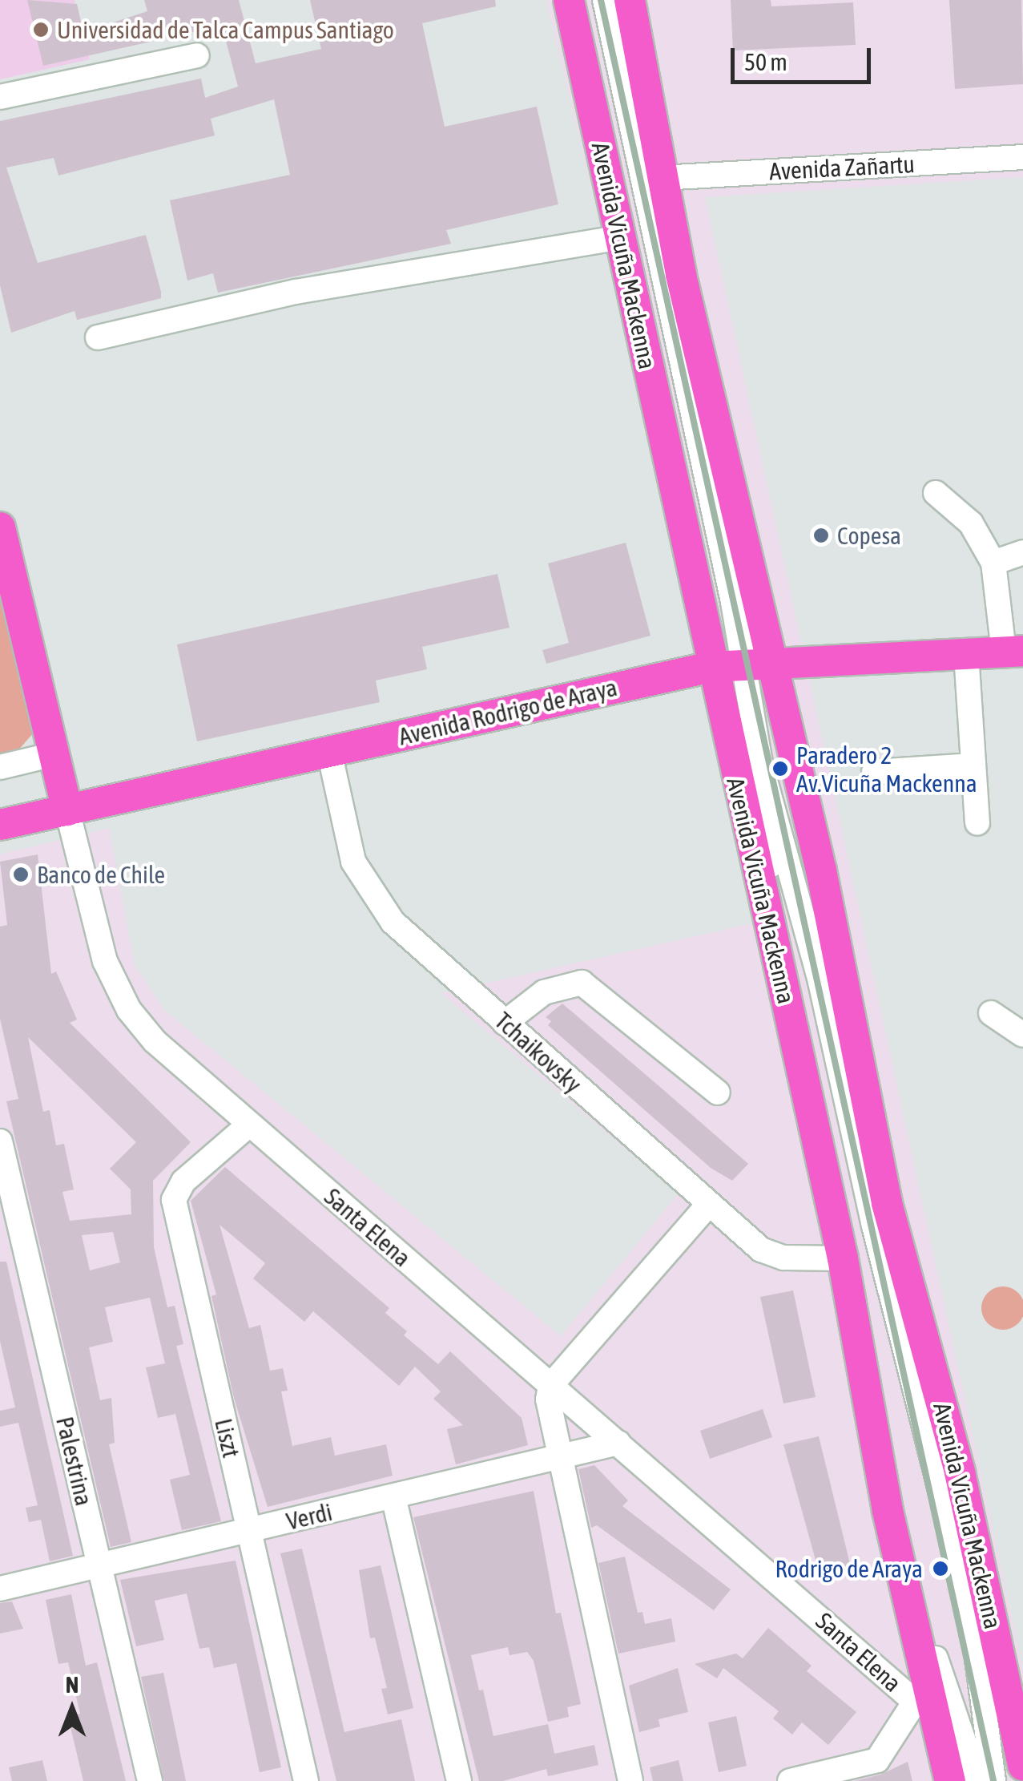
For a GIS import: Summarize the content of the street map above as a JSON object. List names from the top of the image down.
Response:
{
  "streets": {
    "main road": ["Avenida Vicuña Mackenna", "Avenida Rodrigo de Araya", "Santa Elena"],
    "street": [
      "Avenida Zañartu",
      "Tchaikovsky",
      "Liszt",
      "Palestrina",
      "Verdi"
    ]
  },
  "crossings": [
    ["Avenida Zañartu", "Avenida Vicuña Mackenna"],
    ["Avenida Vicuña Mackenna", "Avenida Rodrigo de Araya"],
    ["Avenida Vicuña Mackenna", "Tchaikovsky"],
    ["Avenida Vicuña Mackenna", "Santa Elena"],
    ["Avenida Rodrigo de Araya", "Tchaikovsky"],
    ["Avenida Rodrigo de Araya", "Santa Elena"],
    ["Santa Elena", "Liszt"],
    ["Santa Elena", "Verdi"],
    ["Liszt", "Verdi"],
    ["Palestrina", "Verdi"]
  ],
  "places": [
    "Universidad de Talca Campus Santiago",
    "Copesa",
    "Paradero 2 Av.Vicuña Mackenna",
    "Banco de Chile",
    "Rodrigo de Araya"
  ],
  "scale_bar": "50 m",
  "north": "top"
}
